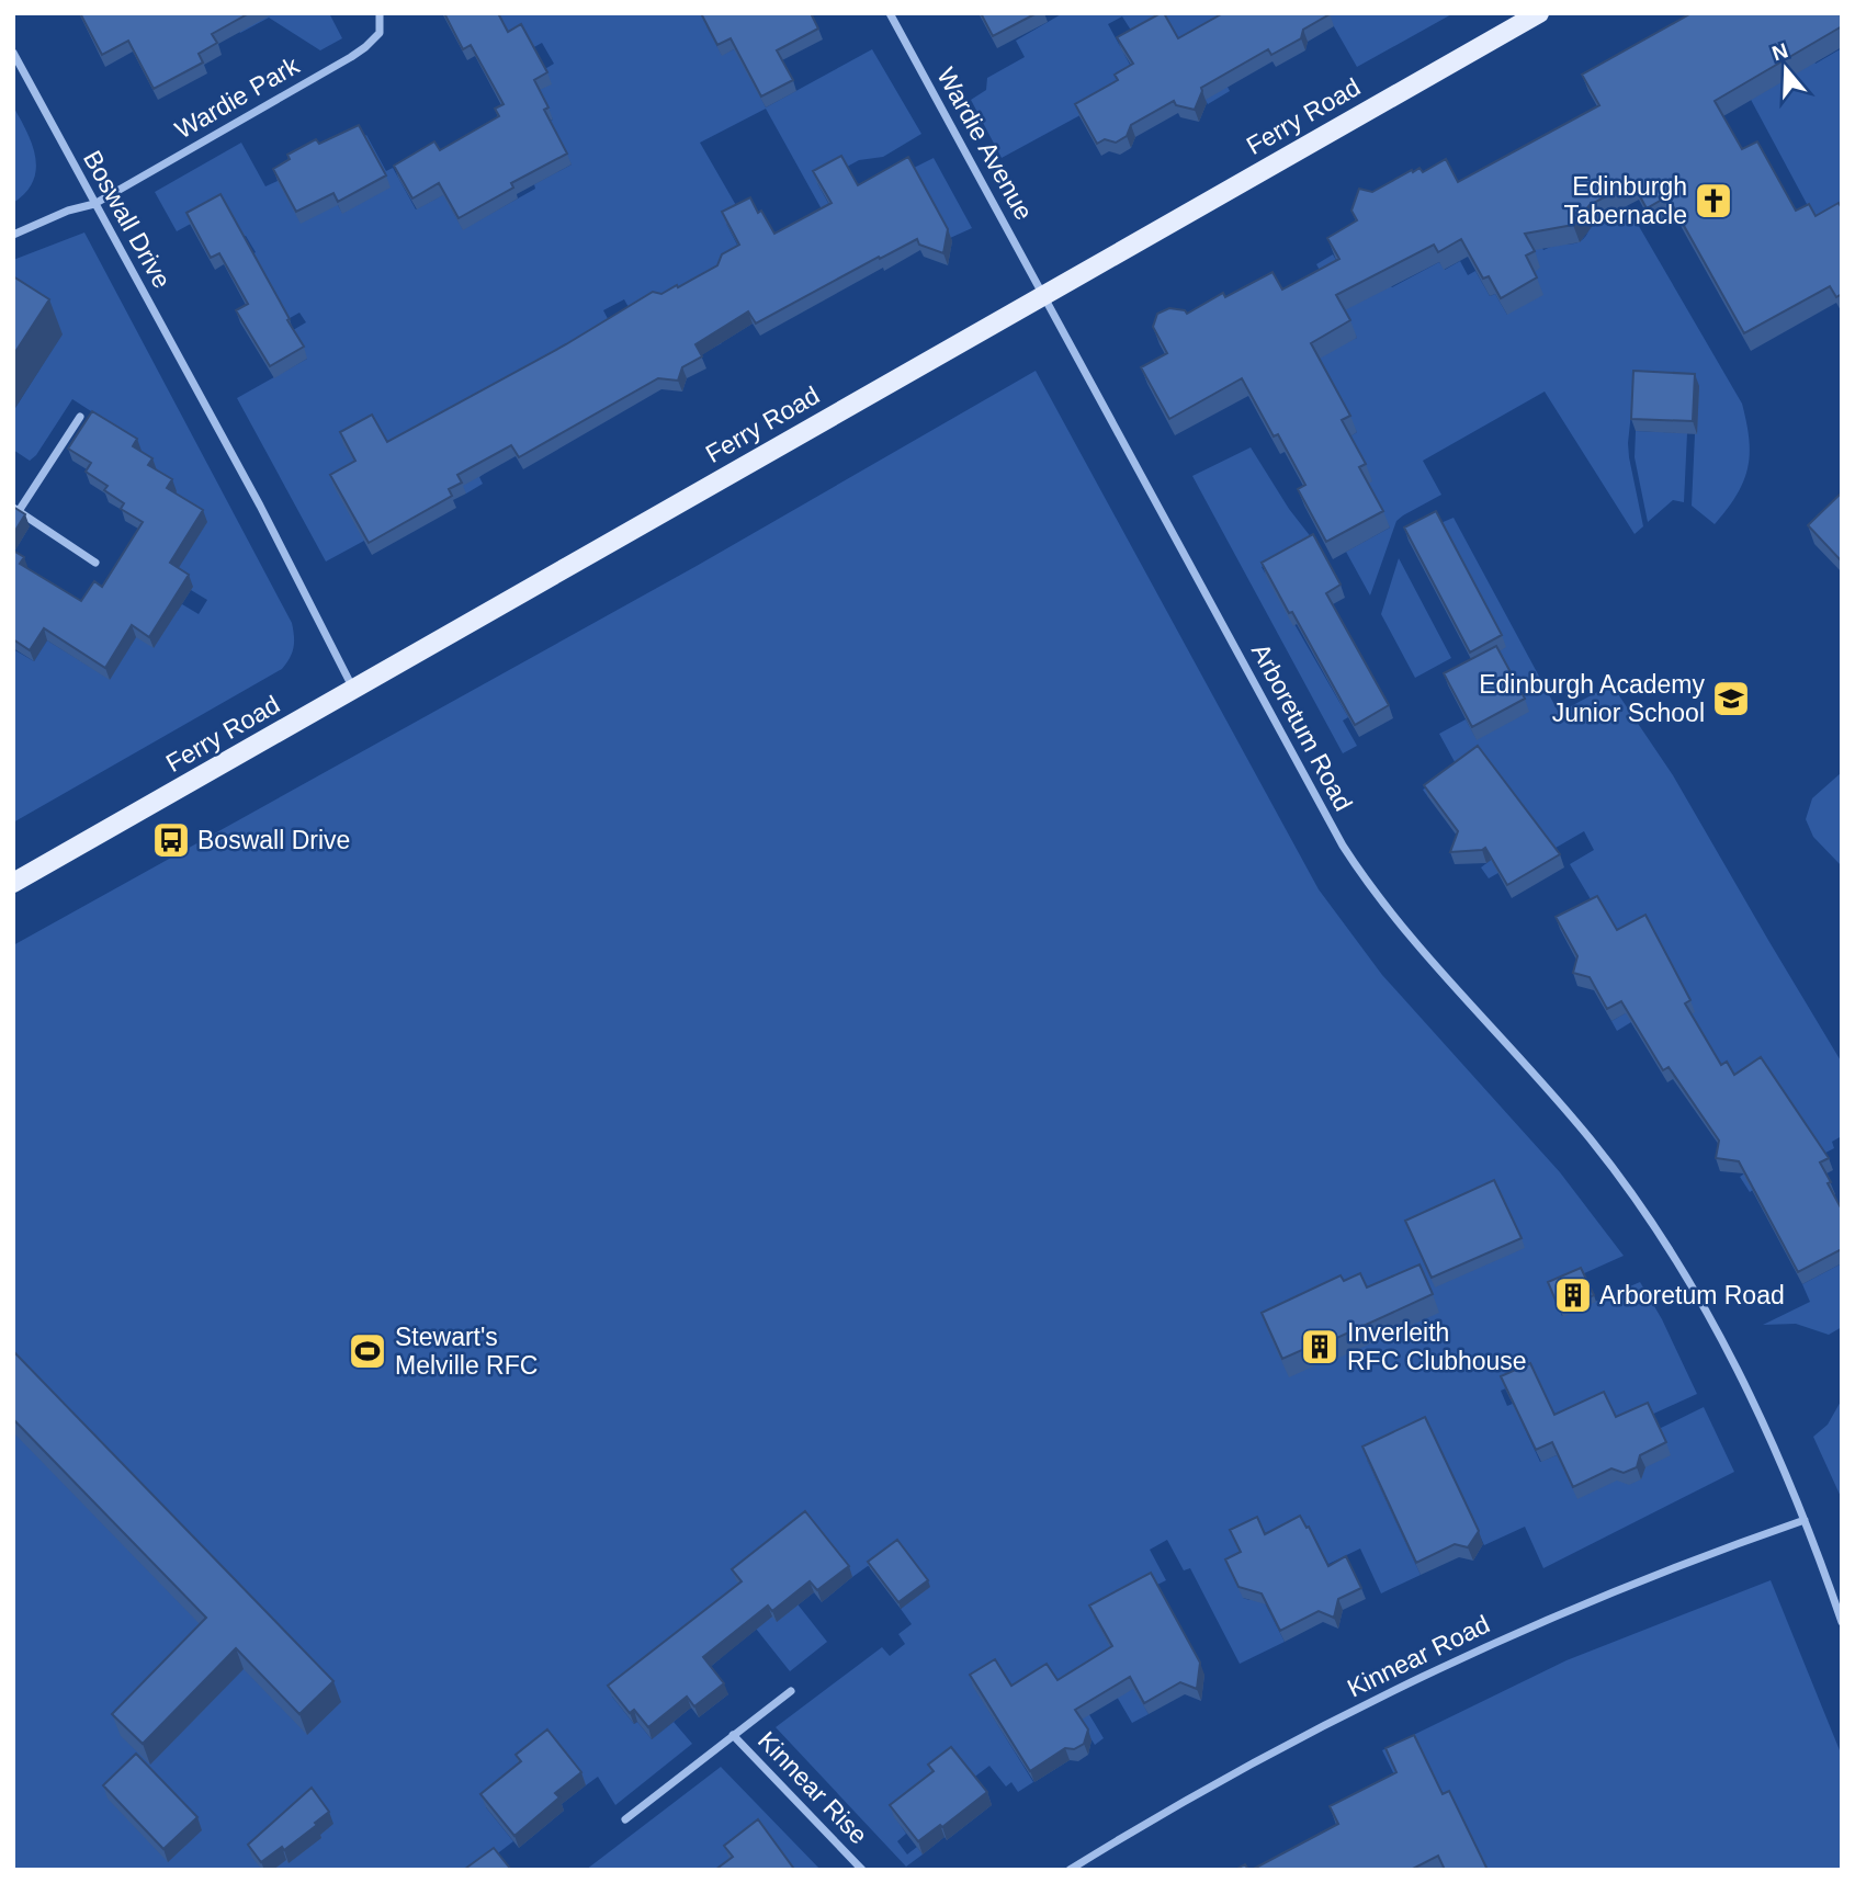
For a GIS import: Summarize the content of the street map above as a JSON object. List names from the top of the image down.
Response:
{
  "streets": {
    "main road": ["Ferry Road"],
    "street": [
      "Wardie Park",
      "Wardie Avenue",
      "Boswall Drive",
      "Arboretum Road",
      "Kinnear Road",
      "Kinnear Rise"
    ]
  },
  "crossings": [
    ["Wardie Park", "Boswall Drive"],
    ["Ferry Road", "Wardie Avenue"],
    ["Ferry Road", "Boswall Drive"],
    ["Ferry Road", "Arboretum Road"],
    ["Wardie Avenue", "Arboretum Road"],
    ["Arboretum Road", "Kinnear Road"]
  ],
  "places": {
    "church": ["Edinburgh Tabernacle"],
    "school or university": ["Edinburgh Academy Junior School"],
    "bus stop": ["Boswall Drive"],
    "building": ["Arboretum Road", "Inverleith RFC Clubhouse"],
    "sports": ["Stewart's Melville RFC"]
  },
  "north": "top"
}
